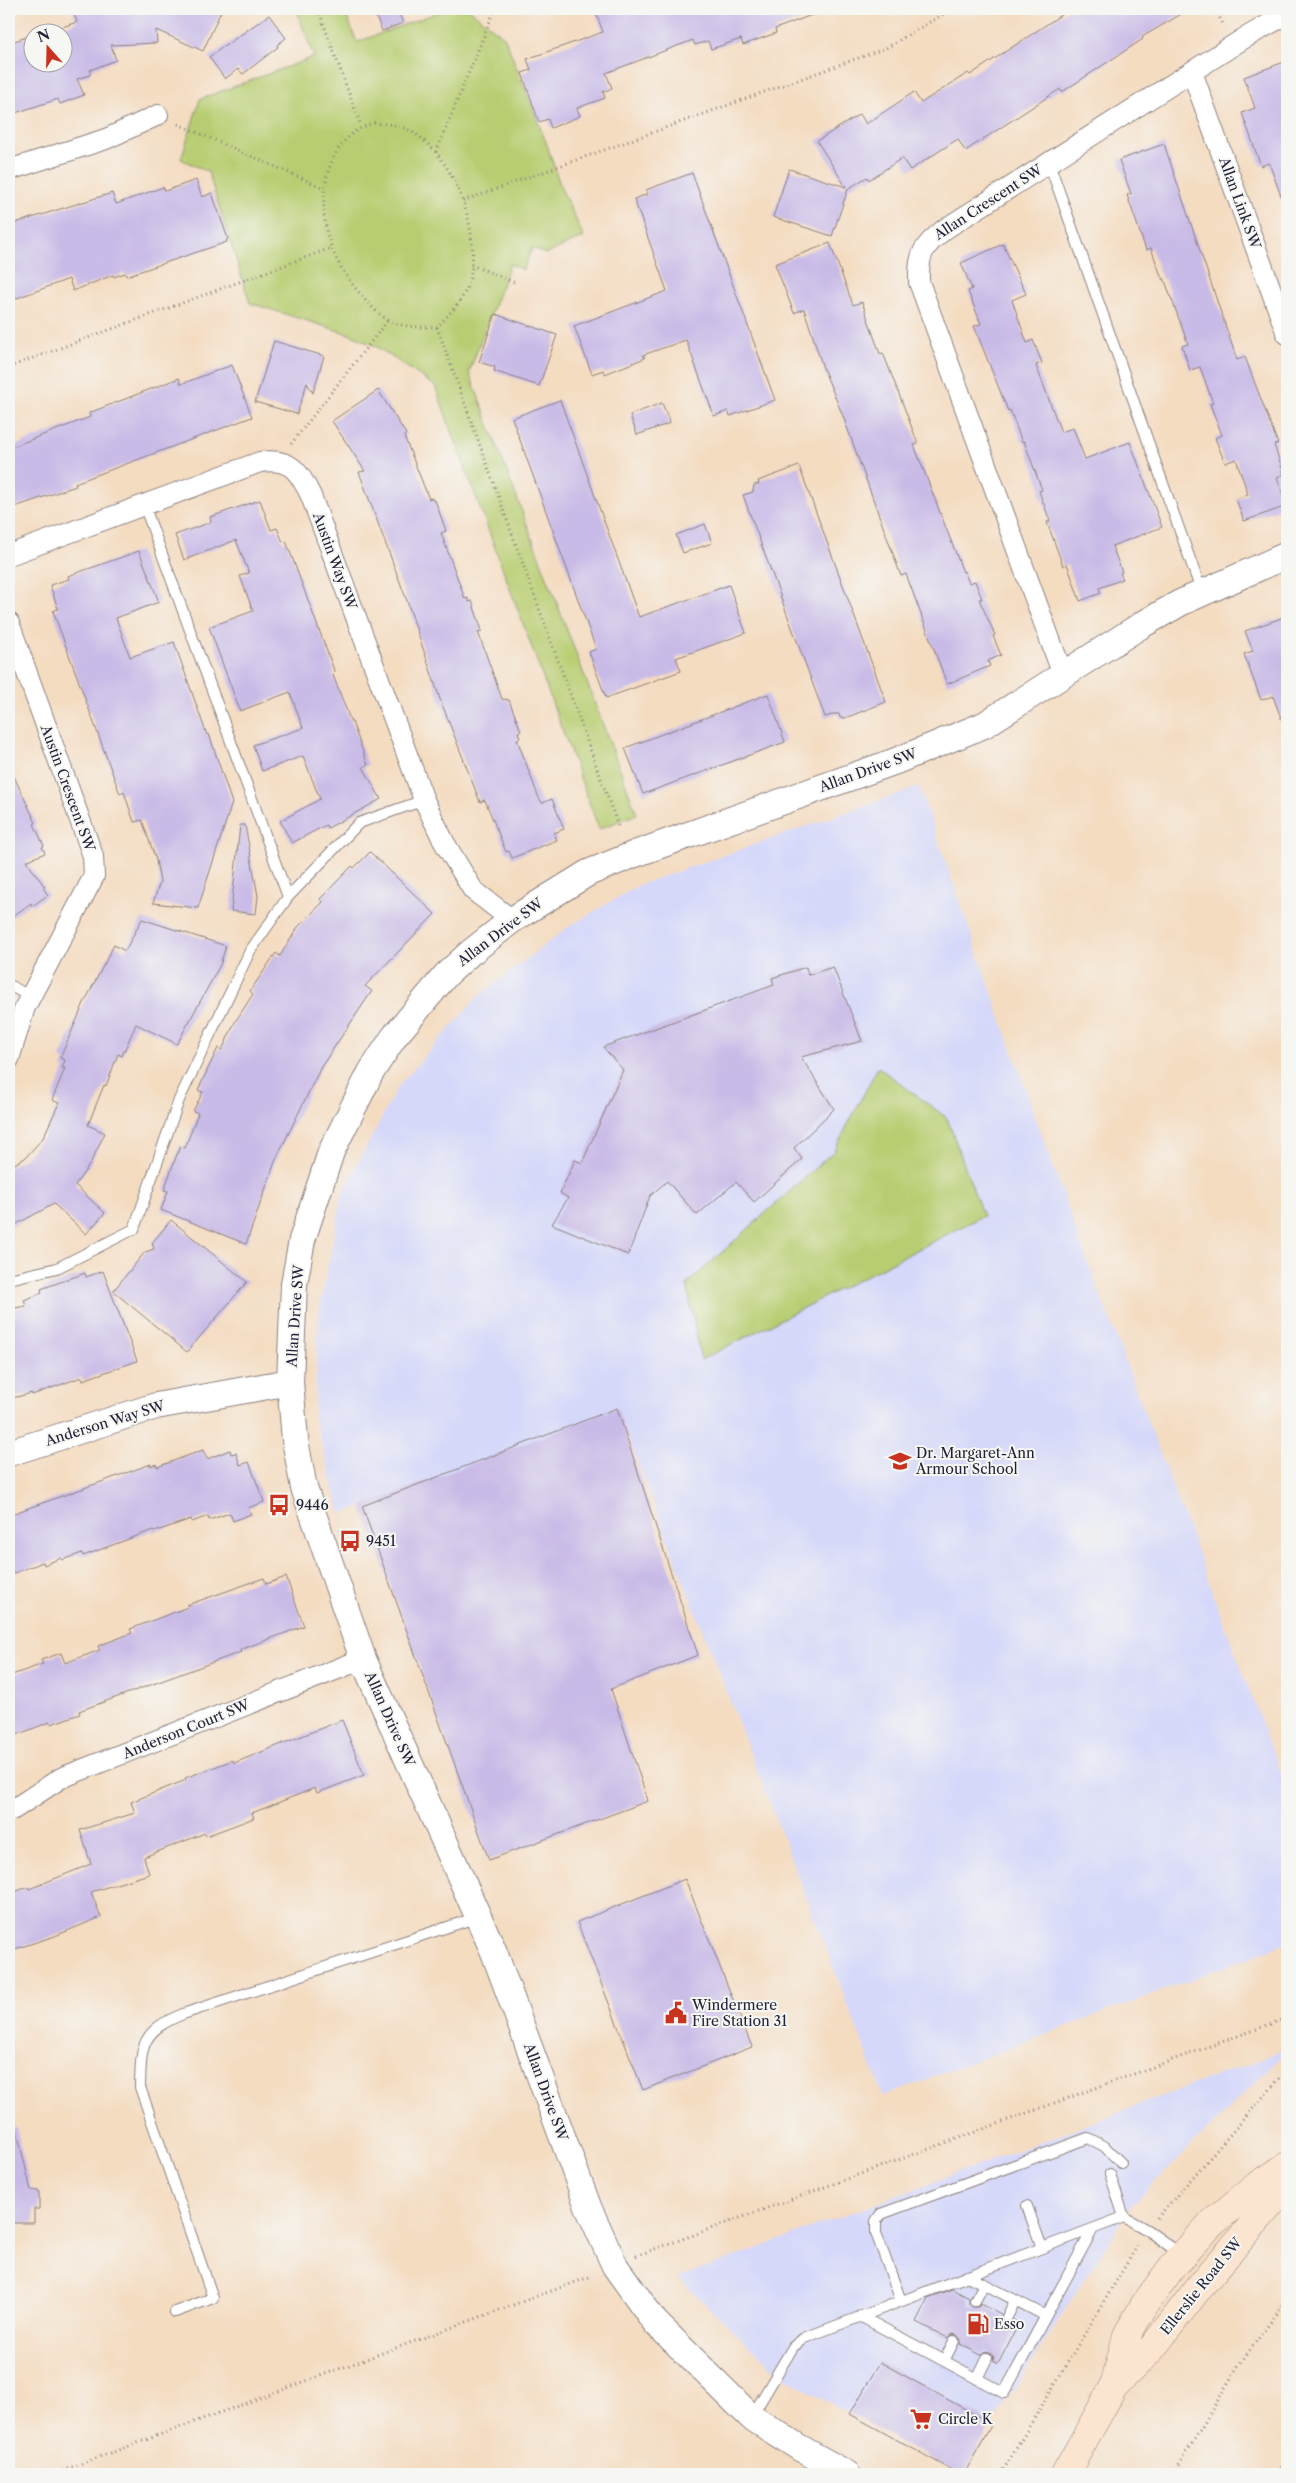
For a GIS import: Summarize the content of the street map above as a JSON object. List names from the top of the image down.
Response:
{
  "streets": {
    "main road": ["Ellerslie Road SW"],
    "street": [
      "Allan Crescent SW",
      "Allan Link SW",
      "Austin Way SW",
      "Allan Drive SW",
      "Austin Crescent SW",
      "Anderson Way SW",
      "Anderson Court SW"
    ]
  },
  "crossings": [
    ["Allan Crescent SW", "Allan Link SW"],
    ["Allan Crescent SW", "Allan Drive SW"],
    ["Austin Way SW", "Allan Drive SW"],
    ["Allan Drive SW", "Anderson Way SW"],
    ["Allan Drive SW", "Anderson Court SW"]
  ],
  "places": {
    "school or university": ["Dr. Margaret-Ann Armour School"],
    "bus stop": ["9446", "9451"],
    "public building": ["Windermere Fire Station 31"],
    "fuel station": ["Esso"],
    "supermarket": ["Circle K"]
  },
  "north": "top"
}
